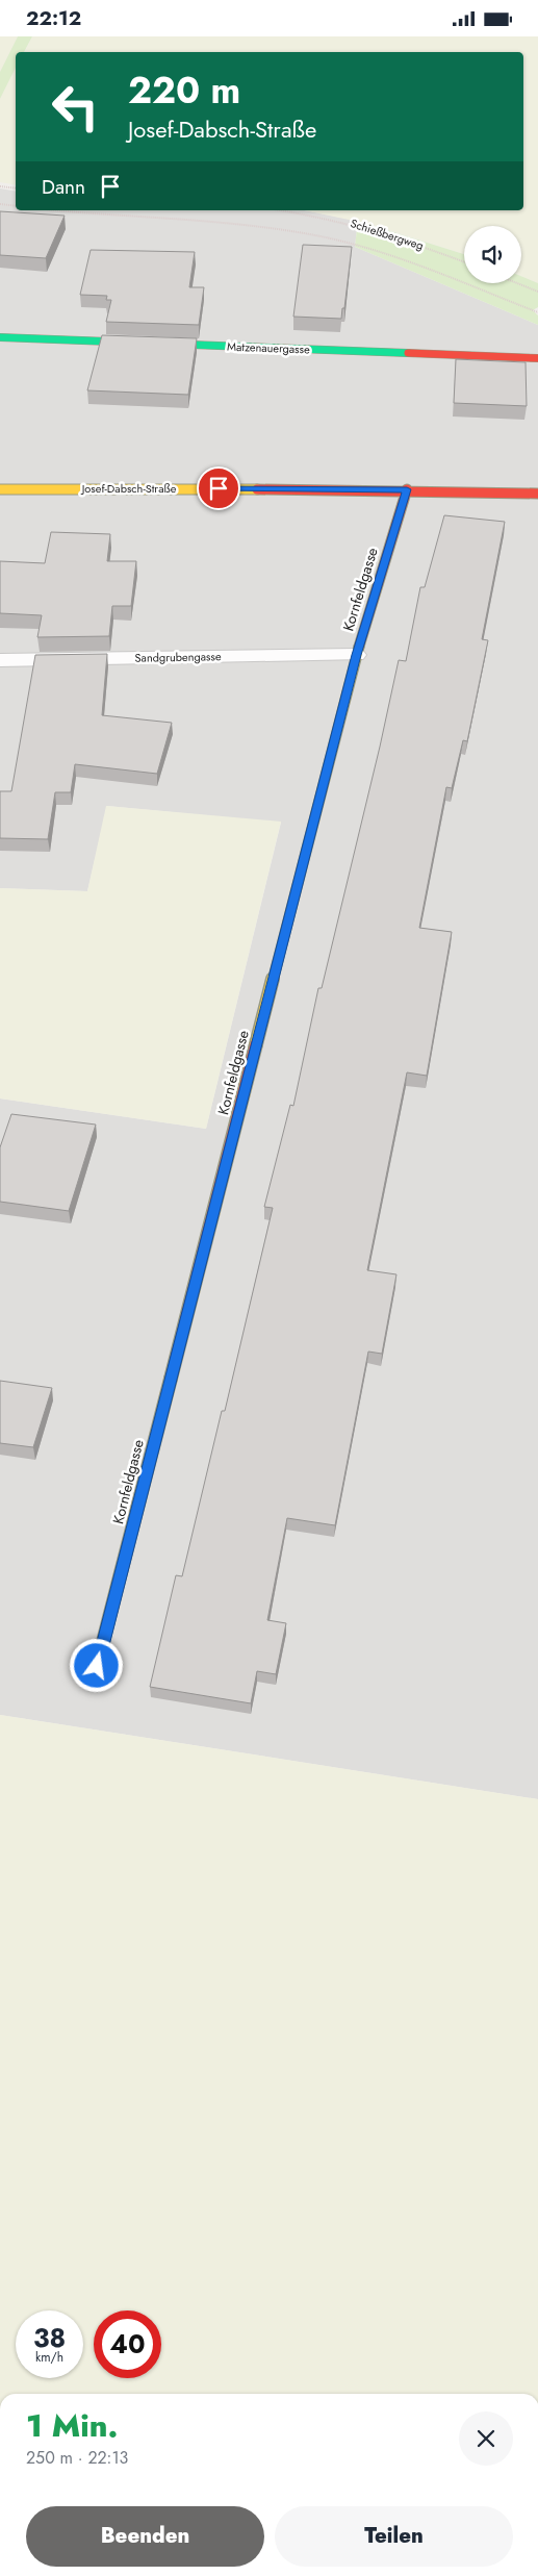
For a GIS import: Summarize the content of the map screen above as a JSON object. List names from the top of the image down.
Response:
{
  "streets": {
    "street": [
      "Matzenauergasse",
      "Josef-Dabsch-Straße",
      "Kornfeldgasse",
      "Sandgrubengasse"
    ],
    "path": ["Schießbergweg"]
  },
  "crossings": [
    ["Josef-Dabsch-Straße", "Kornfeldgasse"],
    ["Kornfeldgasse", "Sandgrubengasse"]
  ],
  "page": {
    "status": "22:12",
    "turn": ["220 m", "Josef-Dabsch-Straße"],
    "then": "Dann",
    "speed": "38 km/h",
    "limit": "40",
    "heading": ["1 Min.", "250 m · 22:13"],
    "buttons": ["Beenden", "Teilen"]
  }
}
